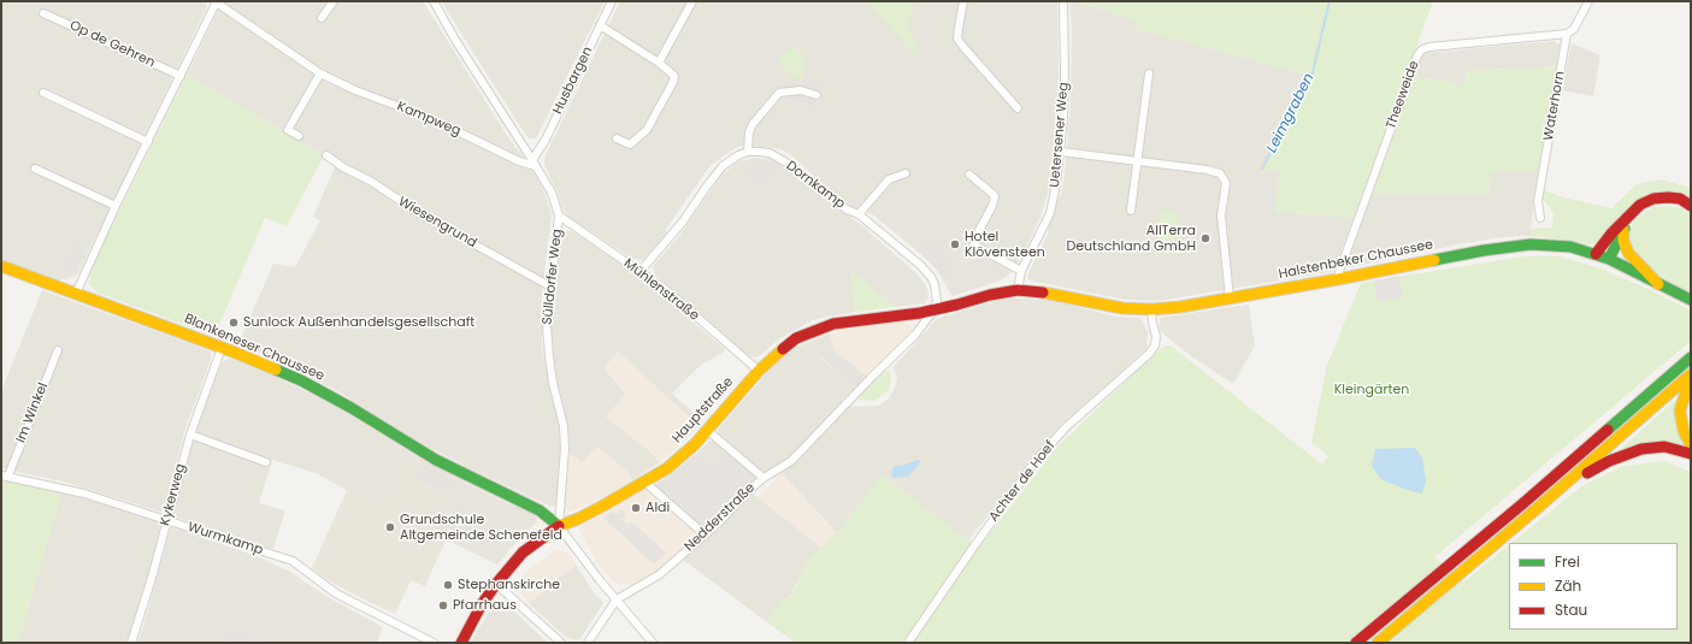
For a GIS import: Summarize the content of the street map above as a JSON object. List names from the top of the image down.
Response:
{
  "streets": {
    "main road": ["Halstenbeker Chaussee", "Blankeneser Chaussee", "Hauptstraße"],
    "street": [
      "Op de Gehren",
      "Husbargen",
      "Theeweide",
      "Waterhorn",
      "Kampweg",
      "Uetersener Weg",
      "Dornkamp",
      "Wiesengrund",
      "Sülldorfer Weg",
      "Mühlenstraße",
      "Im Winkel",
      "Achter de Hoef",
      "Kykerweg",
      "Nedderstraße",
      "Wurmkamp"
    ]
  },
  "crossings": [
    ["Husbargen", "Kampweg"],
    ["Husbargen", "Sülldorfer Weg"],
    ["Theeweide", "Waterhorn"],
    ["Theeweide", "Halstenbeker Chaussee"],
    ["Kampweg", "Sülldorfer Weg"],
    ["Uetersener Weg", "Halstenbeker Chaussee"],
    ["Uetersener Weg", "Hauptstraße"],
    ["Dornkamp", "Hauptstraße"],
    ["Dornkamp", "Nedderstraße"],
    ["Wiesengrund", "Sülldorfer Weg"],
    ["Halstenbeker Chaussee", "Hauptstraße"],
    ["Halstenbeker Chaussee", "Achter de Hoef"],
    ["Sülldorfer Weg", "Mühlenstraße"],
    ["Sülldorfer Weg", "Blankeneser Chaussee"],
    ["Sülldorfer Weg", "Hauptstraße"],
    ["Mühlenstraße", "Hauptstraße"],
    ["Blankeneser Chaussee", "Hauptstraße"],
    ["Blankeneser Chaussee", "Kykerweg"],
    ["Hauptstraße", "Nedderstraße"],
    ["Im Winkel", "Wurmkamp"],
    ["Kykerweg", "Wurmkamp"]
  ],
  "water": ["Leimgraben"],
  "parks": ["Kleingärten"],
  "places": [
    "AllTerra Deutschland GmbH",
    "Hotel Klövensteen",
    "Sunlock Außenhandelsgesellschaft",
    "Aldi",
    "Grundschule Altgemeinde Schenefeld",
    "Stephanskirche",
    "Pfarrhaus"
  ],
  "legend": ["Frei", "Zäh", "Stau"]
}
